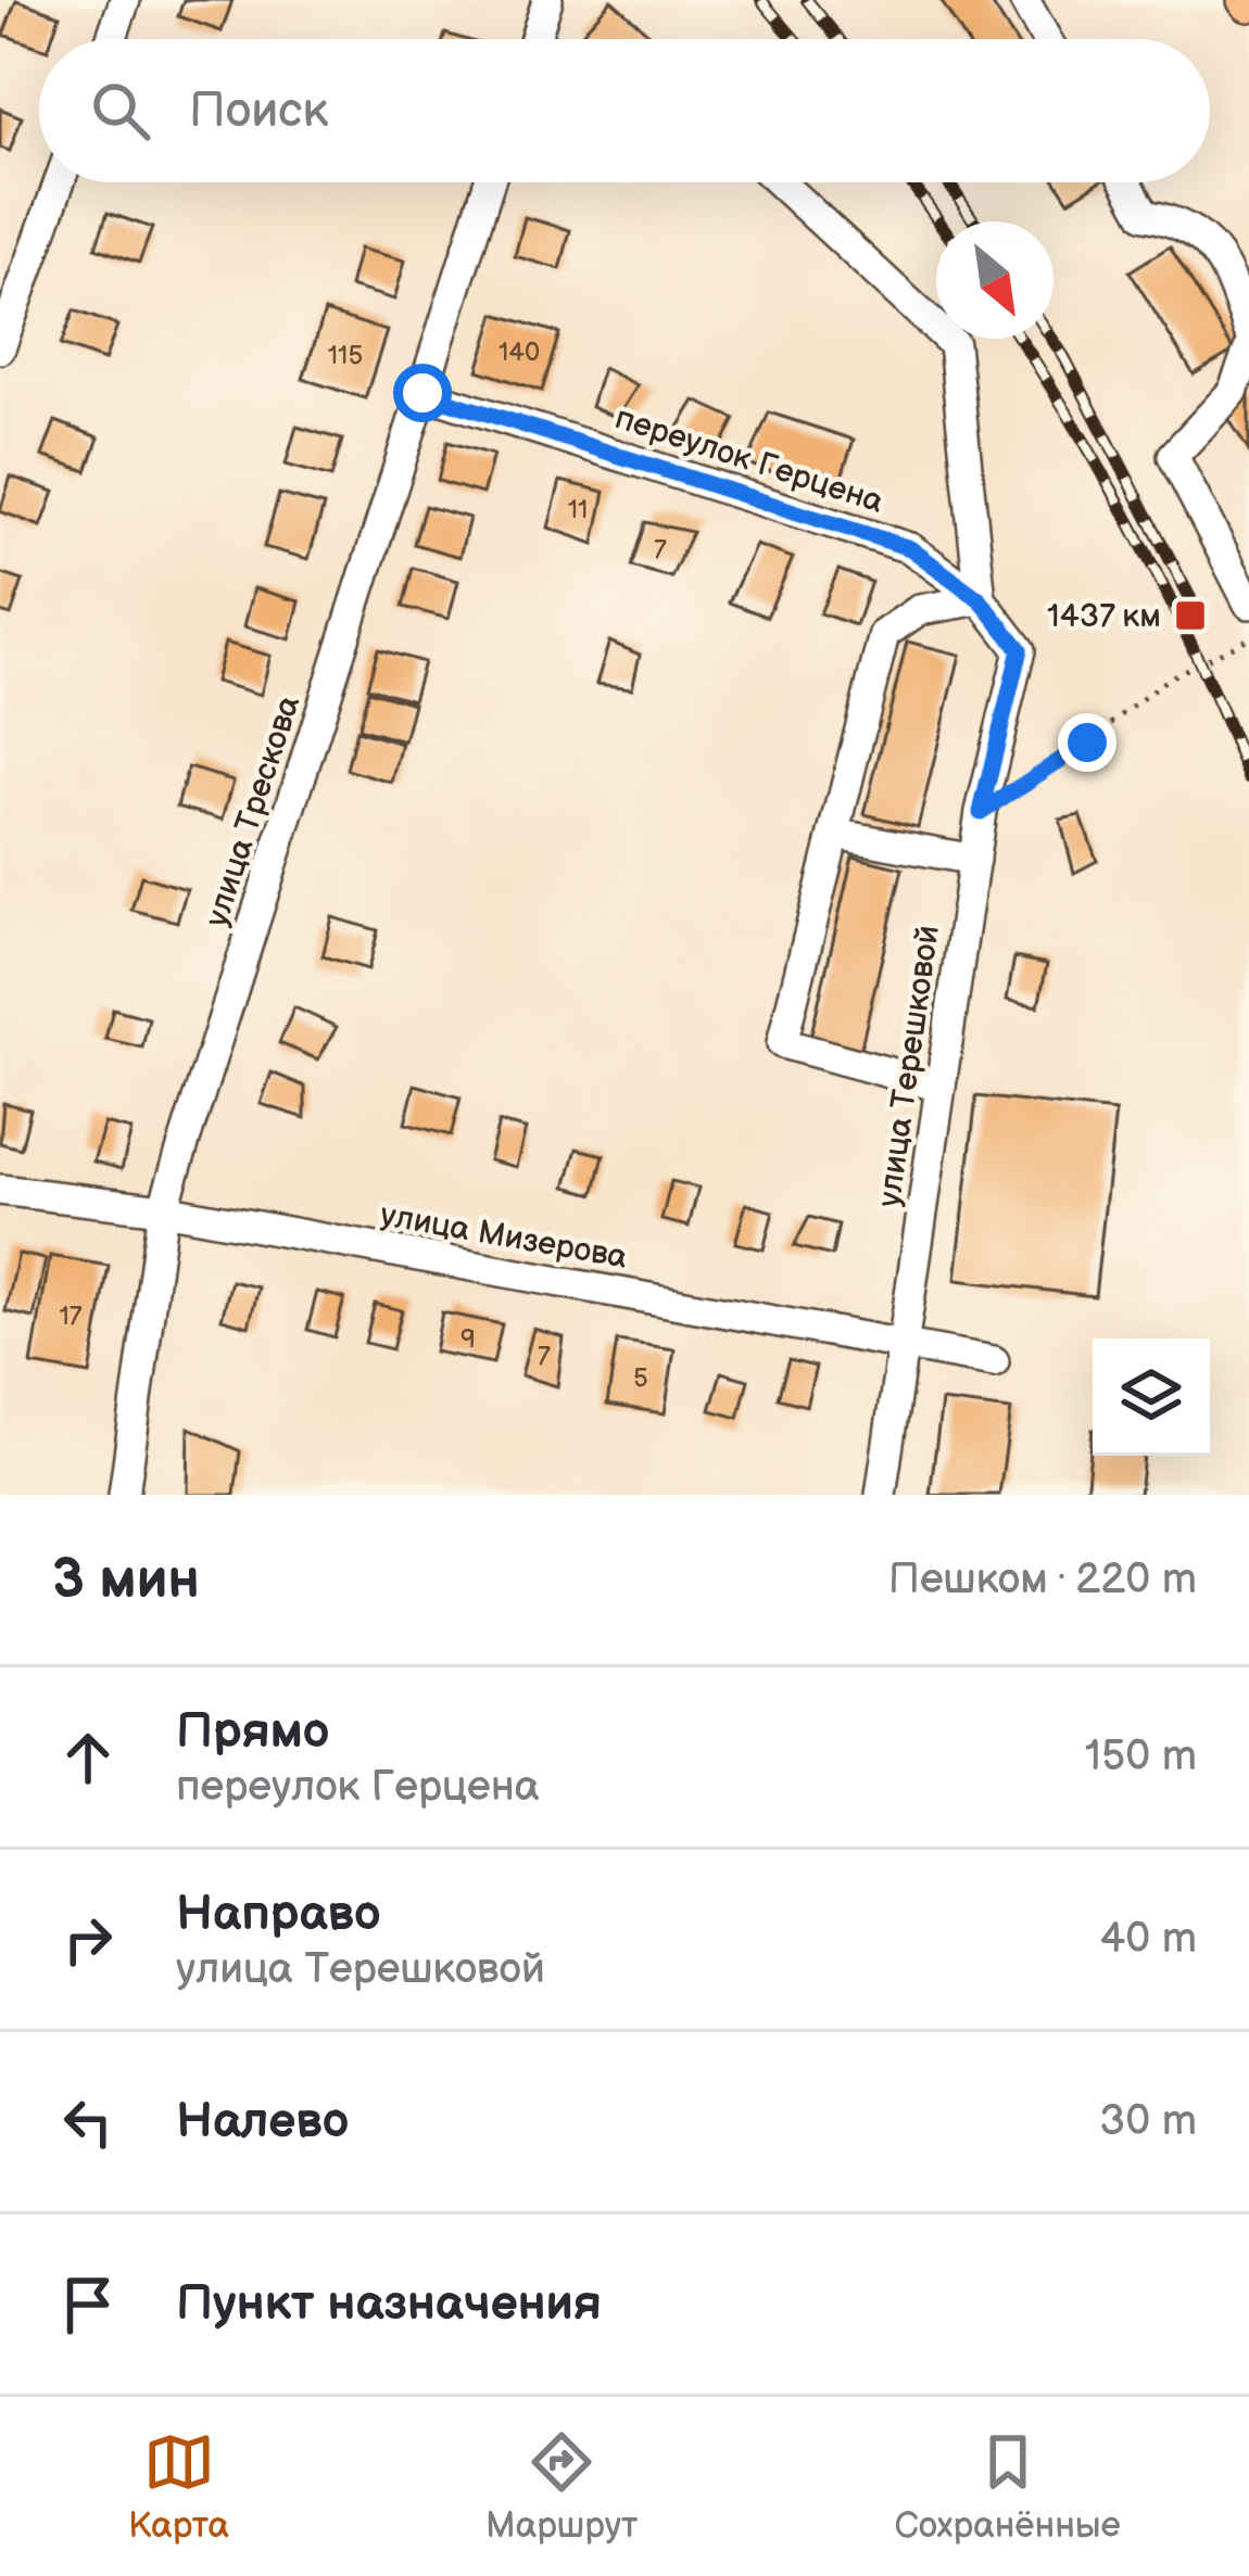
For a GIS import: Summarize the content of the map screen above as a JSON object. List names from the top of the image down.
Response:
{
  "streets": {
    "street": [
      "переулок Герцена",
      "улица Трескова",
      "улица Терешковой",
      "улица Мизерова"
    ]
  },
  "crossings": [
    ["переулок Герцена", "улица Трескова"],
    ["переулок Герцена", "улица Терешковой"],
    ["улица Трескова", "улица Мизерова"],
    ["улица Терешковой", "улица Мизерова"]
  ],
  "places": {
    "transit": ["1437 км"]
  },
  "house_numbers": [
    "140",
    "115",
    "11",
    "7",
    "17",
    "9",
    "7",
    "5"
  ],
  "north": "bottom right",
  "page": {
    "search": "Поиск",
    "heading": ["3 мин", "Пешком · 220 m"],
    "list": [
      ["Прямо", "переулок Герцена", "150 m"],
      ["Направо", "улица Терешковой", "40 m"],
      ["Налево", "30 m"],
      "Пункт назначения"
    ],
    "nav": ["Карта", "Маршрут", "Сохранённые"]
  }
}
